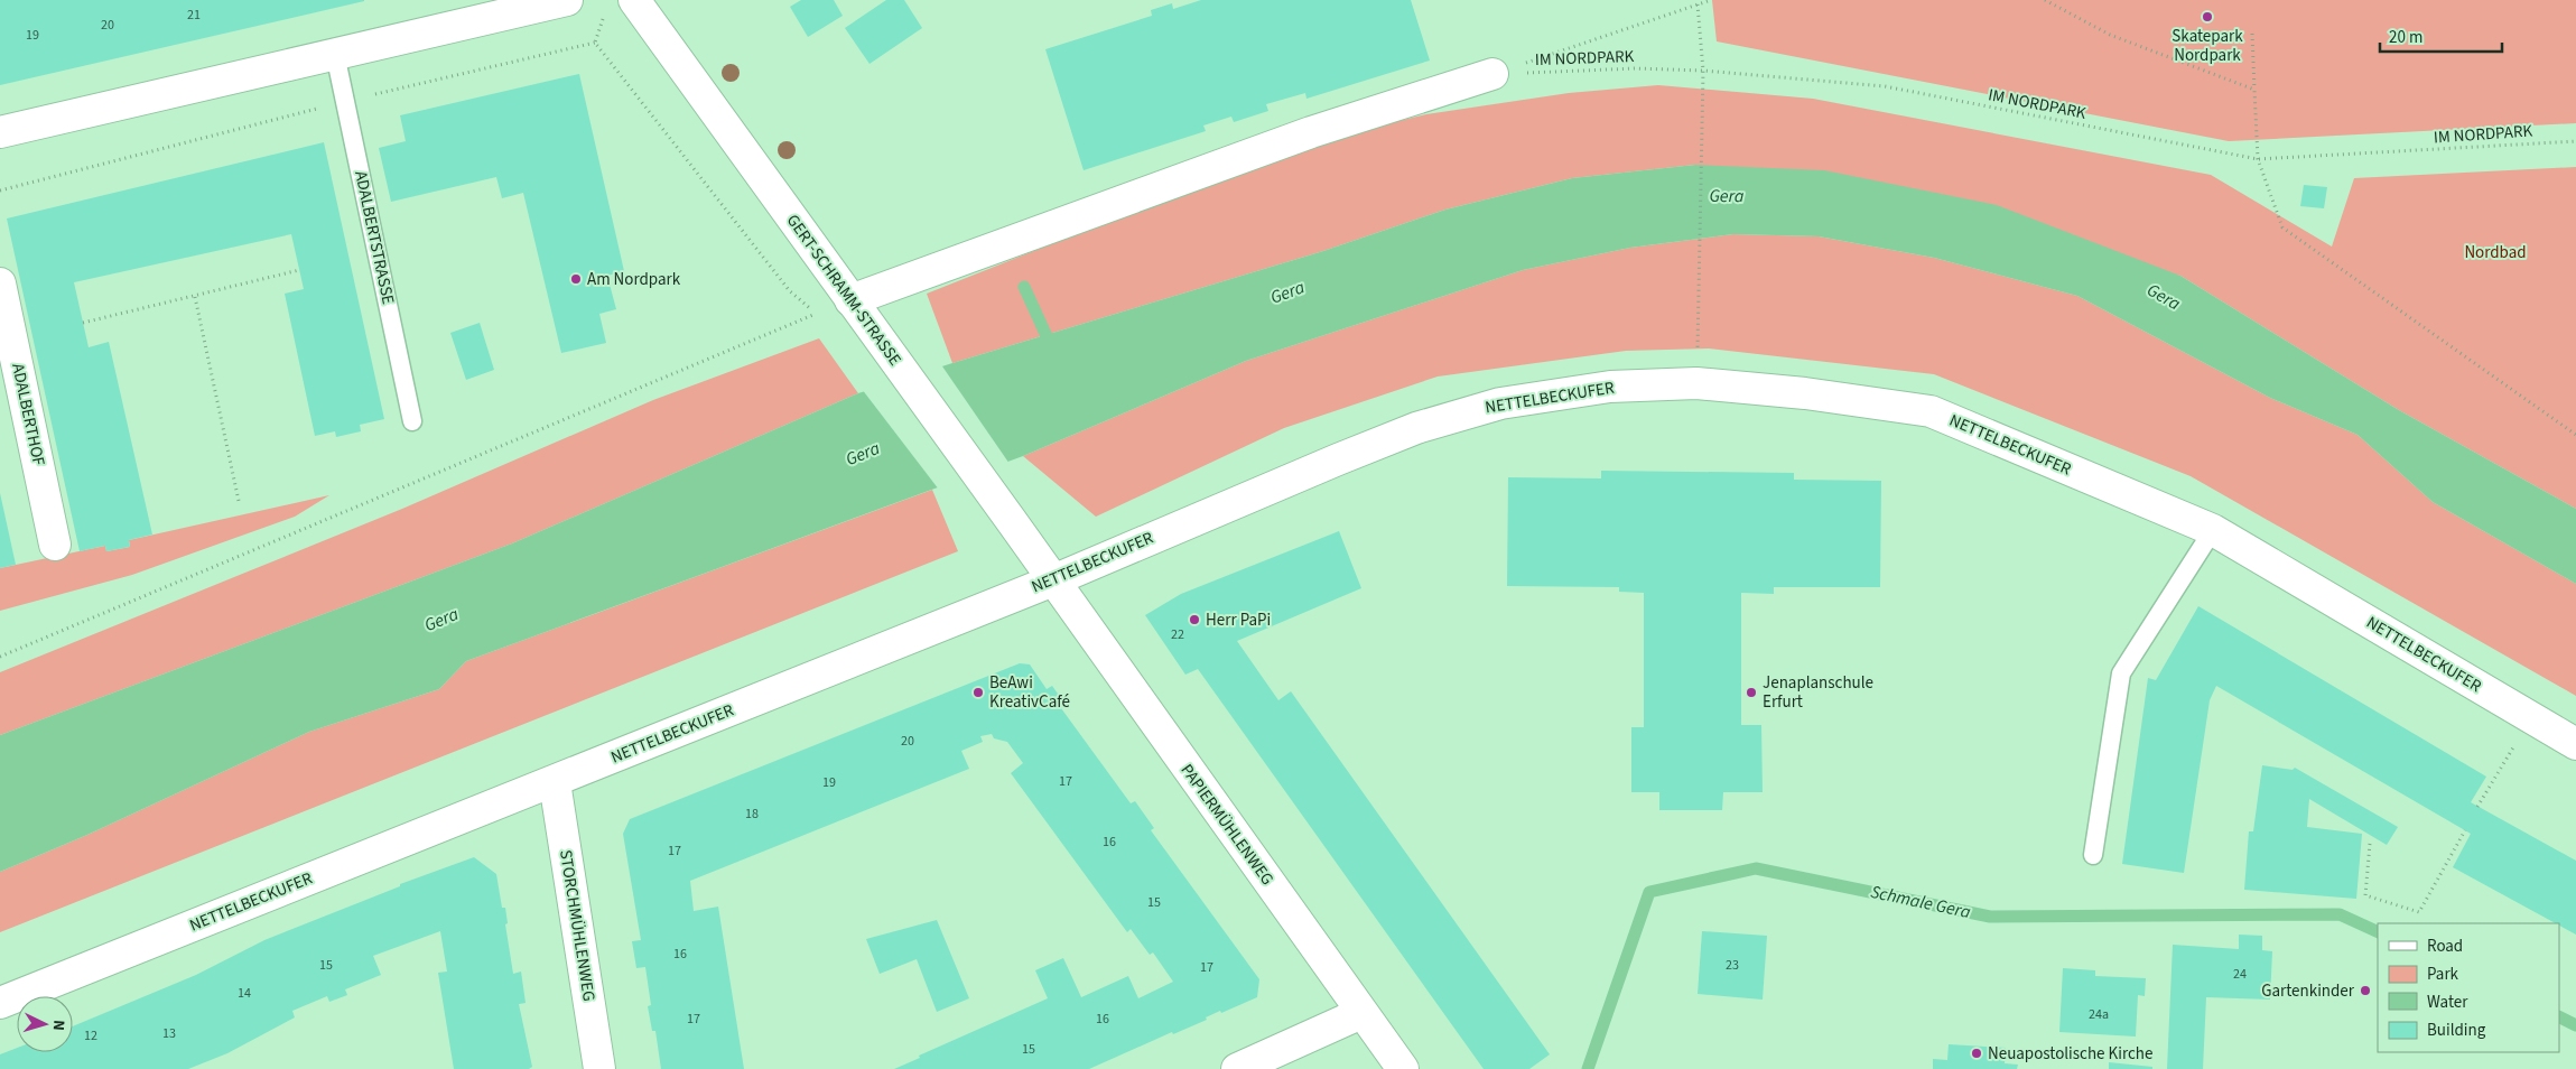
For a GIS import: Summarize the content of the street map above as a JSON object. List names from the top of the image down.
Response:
{
  "streets": {
    "street": [
      "GERT-SCHRAMM-STRASSE",
      "NETTELBECKUFER",
      "ADALBERTHOF",
      "PAPIERMÜHLENWEG",
      "STORCHMÜHLENWEG"
    ],
    "lane": ["ADALBERTSTRASSE"],
    "path": ["IM NORDPARK"]
  },
  "crossings": [
    ["GERT-SCHRAMM-STRASSE", "NETTELBECKUFER"],
    ["GERT-SCHRAMM-STRASSE", "PAPIERMÜHLENWEG"],
    ["NETTELBECKUFER", "PAPIERMÜHLENWEG"],
    ["NETTELBECKUFER", "STORCHMÜHLENWEG"]
  ],
  "water": ["Gera", "Schmale Gera"],
  "parks": ["Nordbad"],
  "places": [
    "Skatepark Nordpark",
    "Am Nordpark",
    "Herr PaPi",
    "BeAwi KreativCafé",
    "Jenaplanschule Erfurt",
    "Gartenkinder",
    "Neuapostolische Kirche"
  ],
  "house_numbers": [
    "21",
    "20",
    "19",
    "22",
    "20",
    "17",
    "19",
    "18",
    "16",
    "17",
    "15",
    "16",
    "15",
    "23",
    "17",
    "24",
    "14",
    "24a",
    "17",
    "16",
    "13",
    "12",
    "15"
  ],
  "legend": [
    "Road",
    "Park",
    "Water",
    "Building"
  ],
  "scale_bar": "20 m",
  "north": "right"
}
